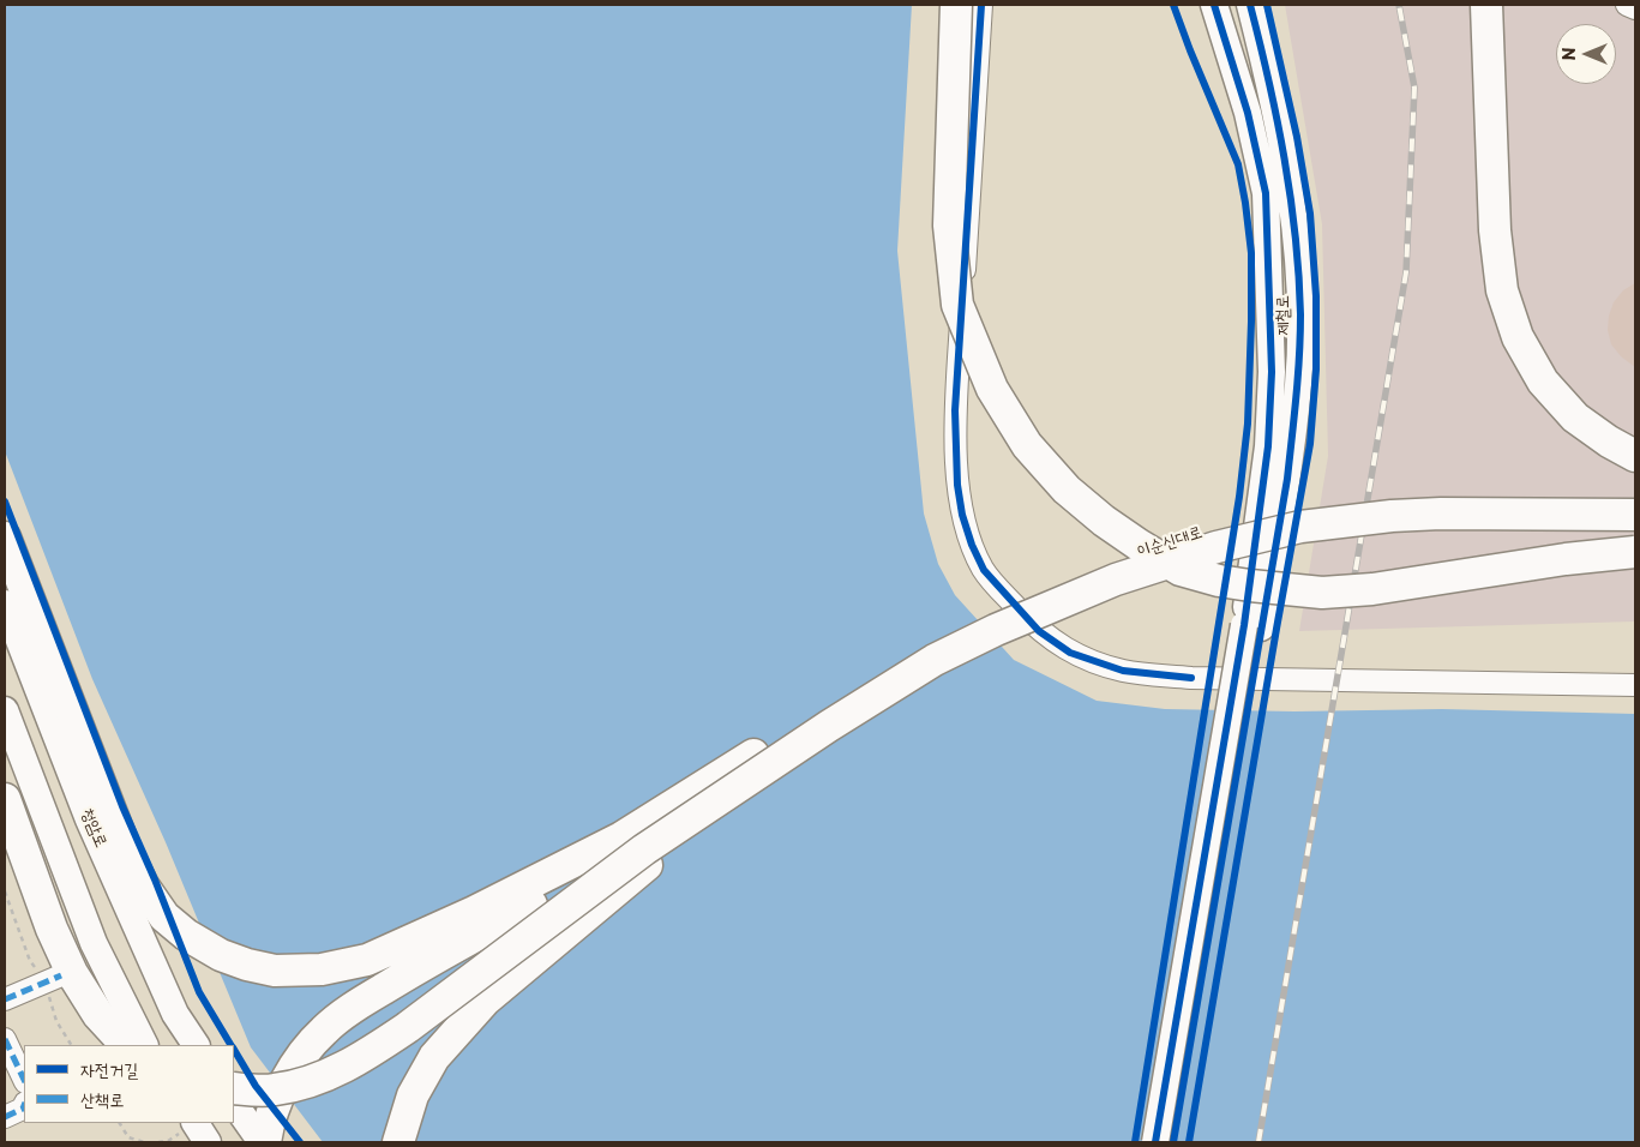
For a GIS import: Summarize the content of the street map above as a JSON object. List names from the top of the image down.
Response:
{
  "streets": {
    "highway": ["이순신대로"],
    "main road": ["제철로", "청암로"]
  },
  "legend": ["자전거길", "산책로"],
  "north": "left"
}
